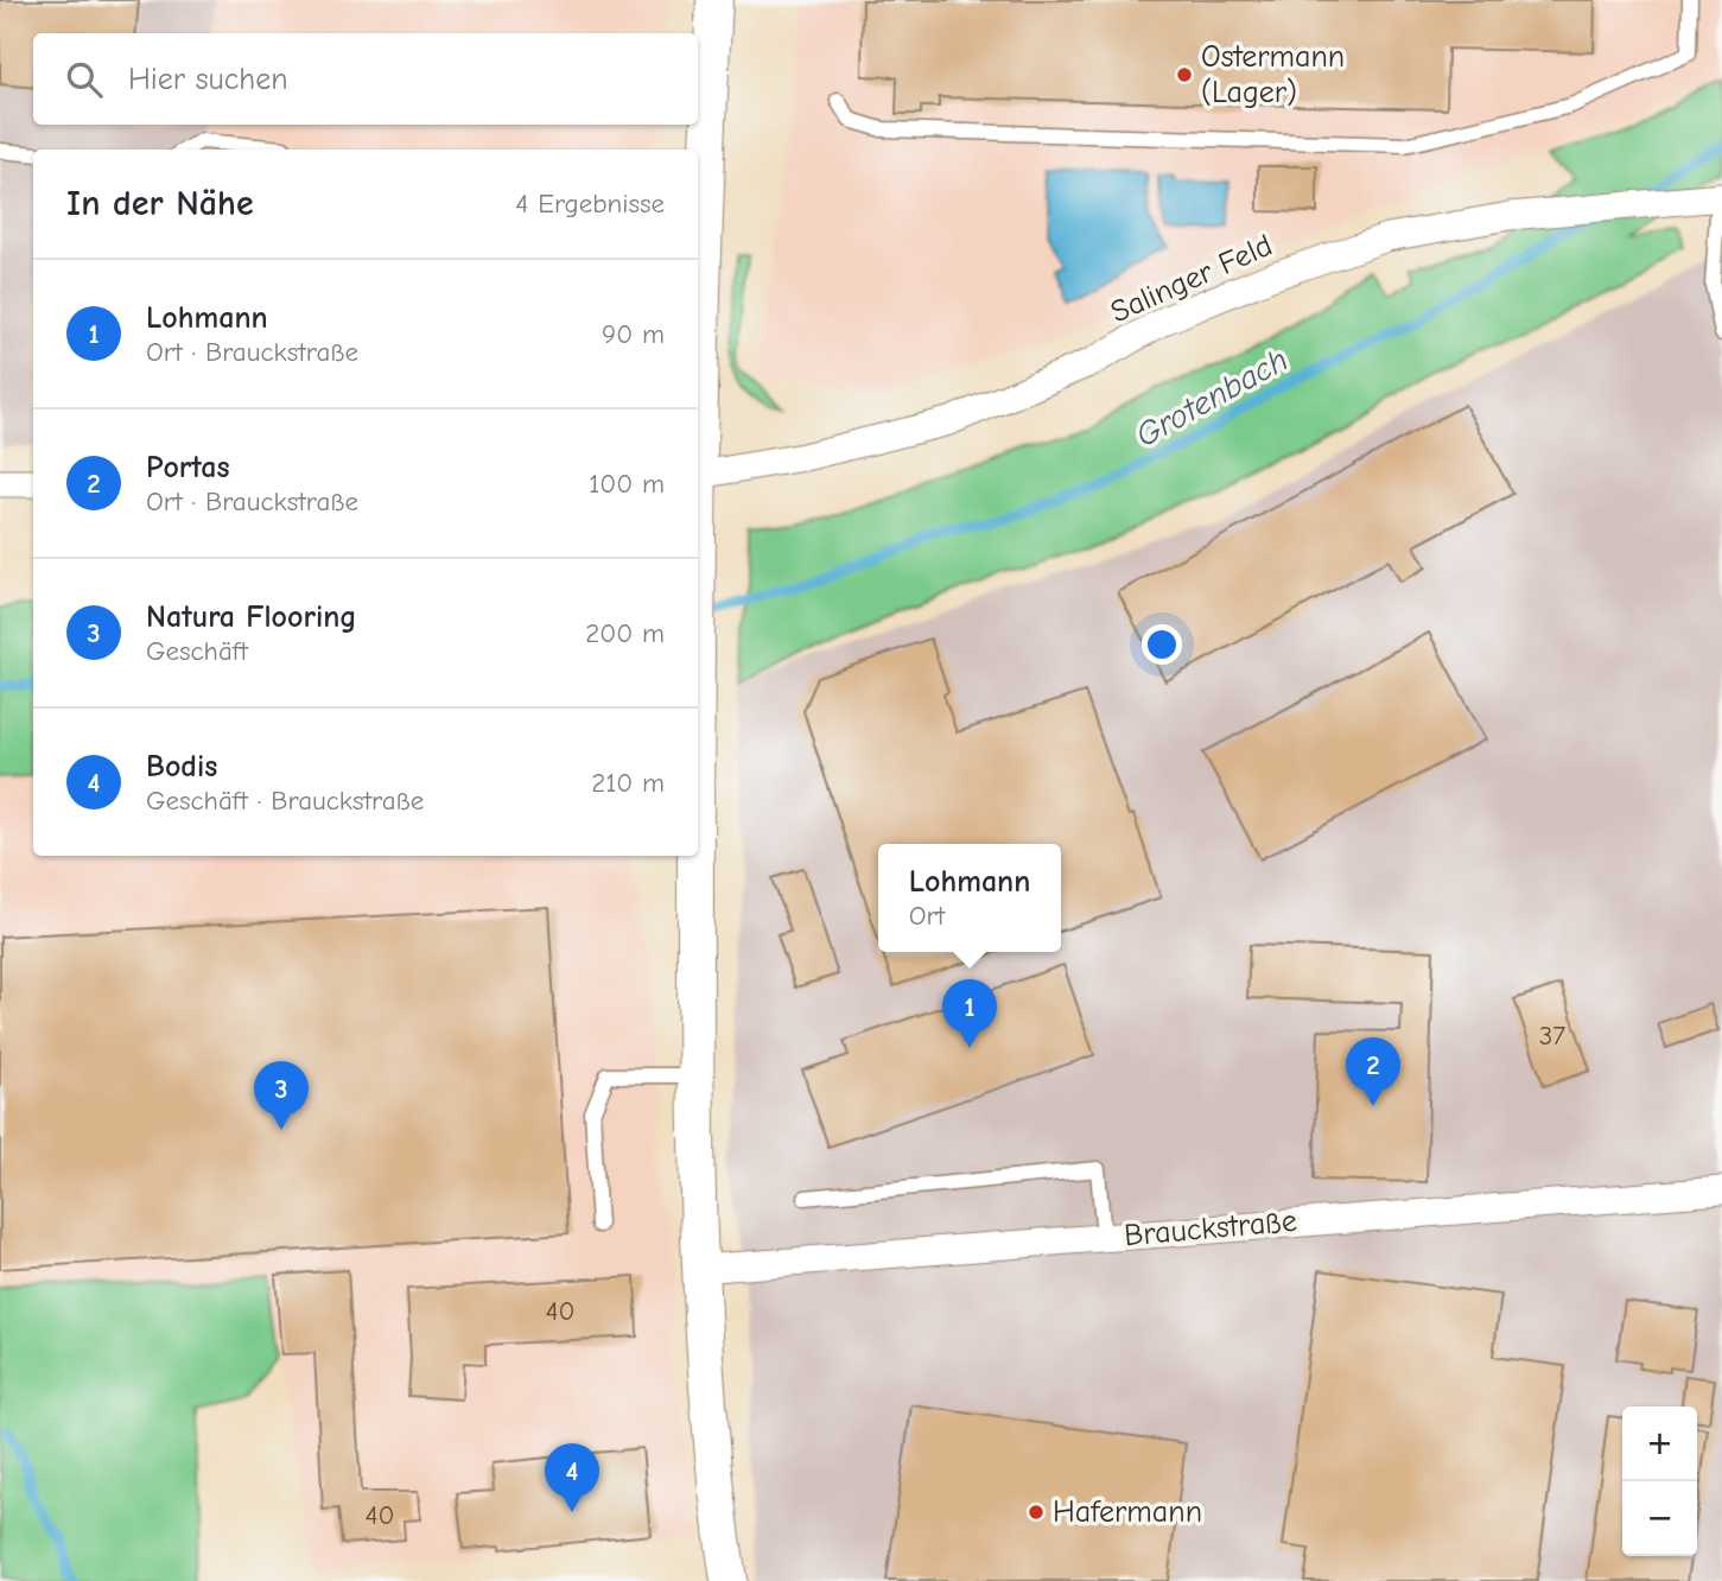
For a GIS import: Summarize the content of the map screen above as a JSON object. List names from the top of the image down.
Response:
{
  "streets": {
    "street": ["Salinger Feld", "Brauckstraße"]
  },
  "water": ["Grotenbach"],
  "places": ["Ostermann (Lager)", "Hafermann"],
  "house_numbers": ["37", "40", "40"],
  "page": {
    "search": "Hier suchen",
    "heading": ["In der Nähe", "4 Ergebnisse"],
    "list": [
      {
        "mark": "1",
        "name": "Lohmann",
        "note": "Ort · Brauckstraße",
        "value": "90 m"
      },
      {
        "mark": "2",
        "name": "Portas",
        "note": "Ort · Brauckstraße",
        "value": "100 m"
      },
      {
        "mark": "3",
        "name": "Natura Flooring",
        "note": "Geschäft",
        "value": "200 m"
      },
      {
        "mark": "4",
        "name": "Bodis",
        "note": "Geschäft · Brauckstraße",
        "value": "210 m"
      }
    ],
    "popup": ["Lohmann", "Ort"],
    "pins": [
      "1",
      "2",
      "3",
      "4"
    ],
    "map_buttons": ["+", "−"]
  }
}
